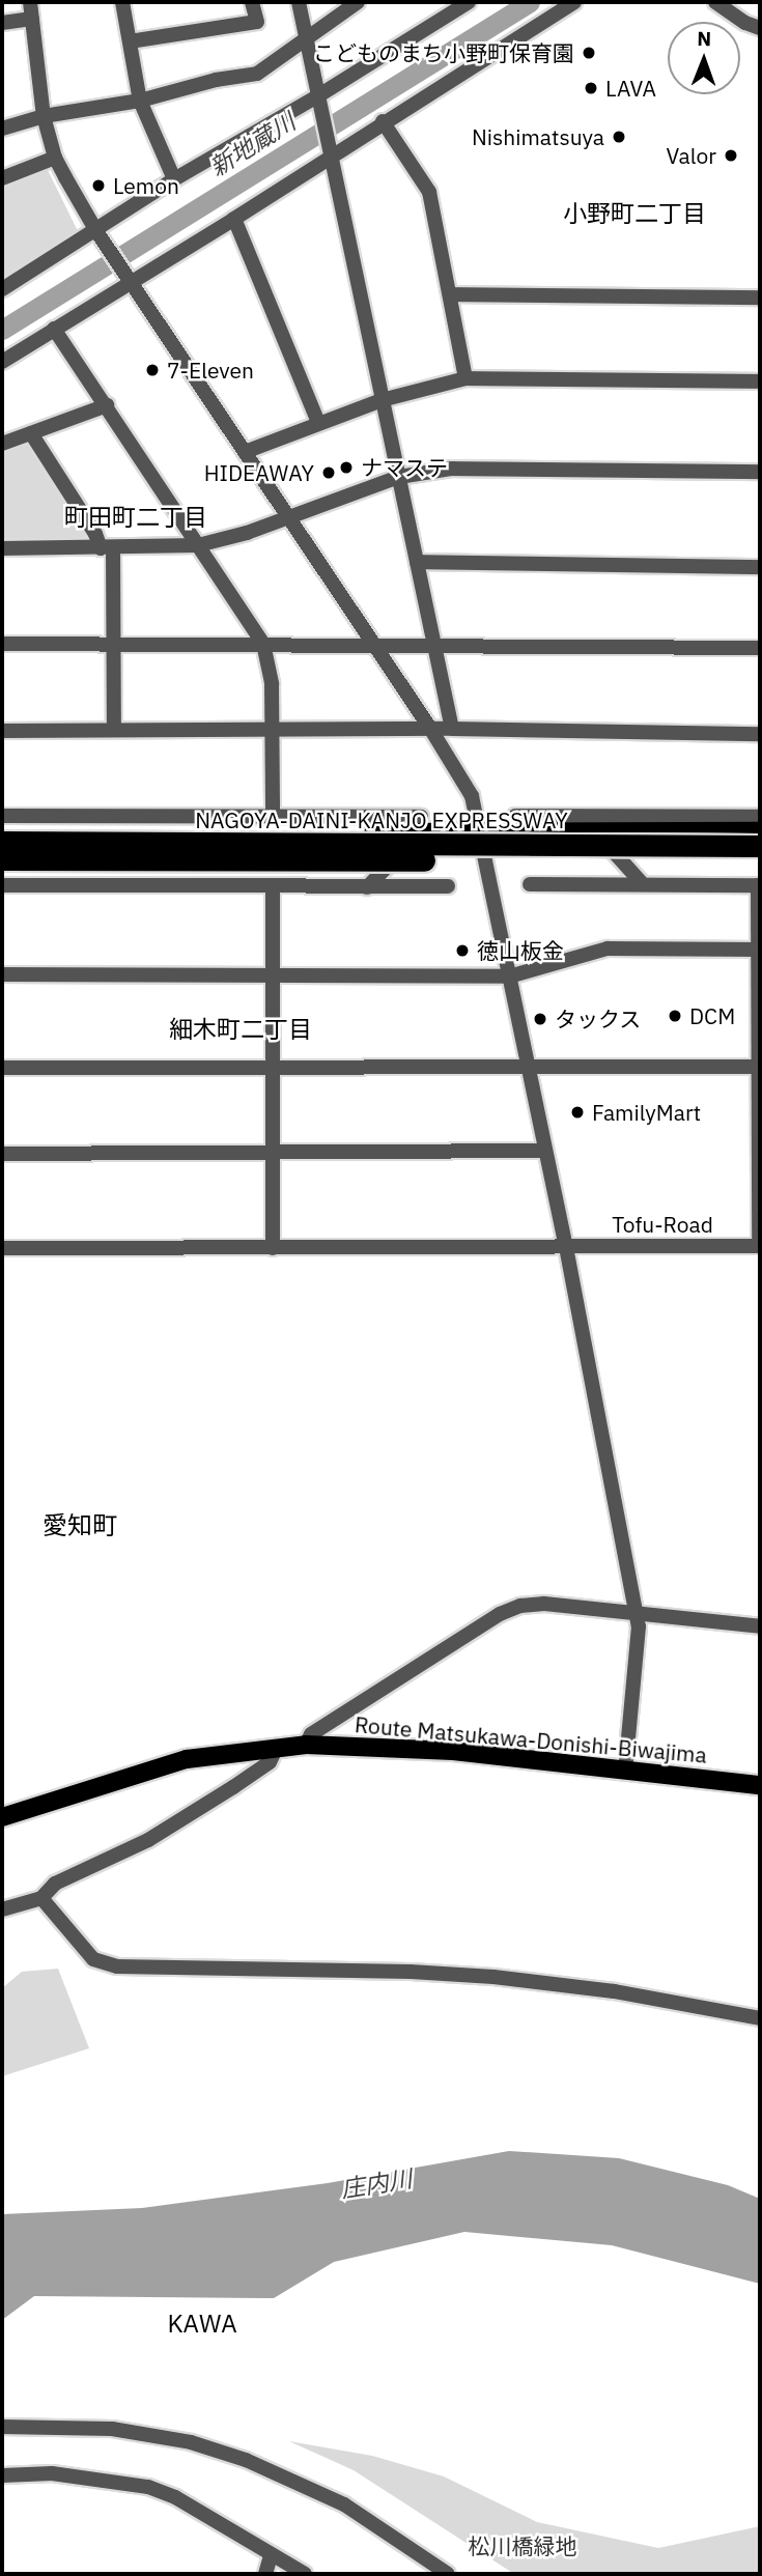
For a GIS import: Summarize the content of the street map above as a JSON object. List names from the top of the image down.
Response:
{
  "streets": {
    "highway": ["NAGOYA-DAINI-KANJO EXPRESSWAY"],
    "main road": ["Route Matsukawa-Donishi-Biwajima"],
    "street": ["Tofu-Road"]
  },
  "districts": [
    "小野町二丁目",
    "町田町二丁目",
    "細木町二丁目",
    "愛知町",
    "KAWA"
  ],
  "water": ["新地蔵川", "庄内川"],
  "parks": ["松川橋緑地"],
  "places": [
    "こどものまち小野町保育園",
    "LAVA",
    "Nishimatsuya",
    "Valor",
    "Lemon",
    "7-Eleven",
    "ナマステ",
    "HIDEAWAY",
    "徳山板金",
    "DCM",
    "タックス",
    "FamilyMart"
  ],
  "north": "top"
}
